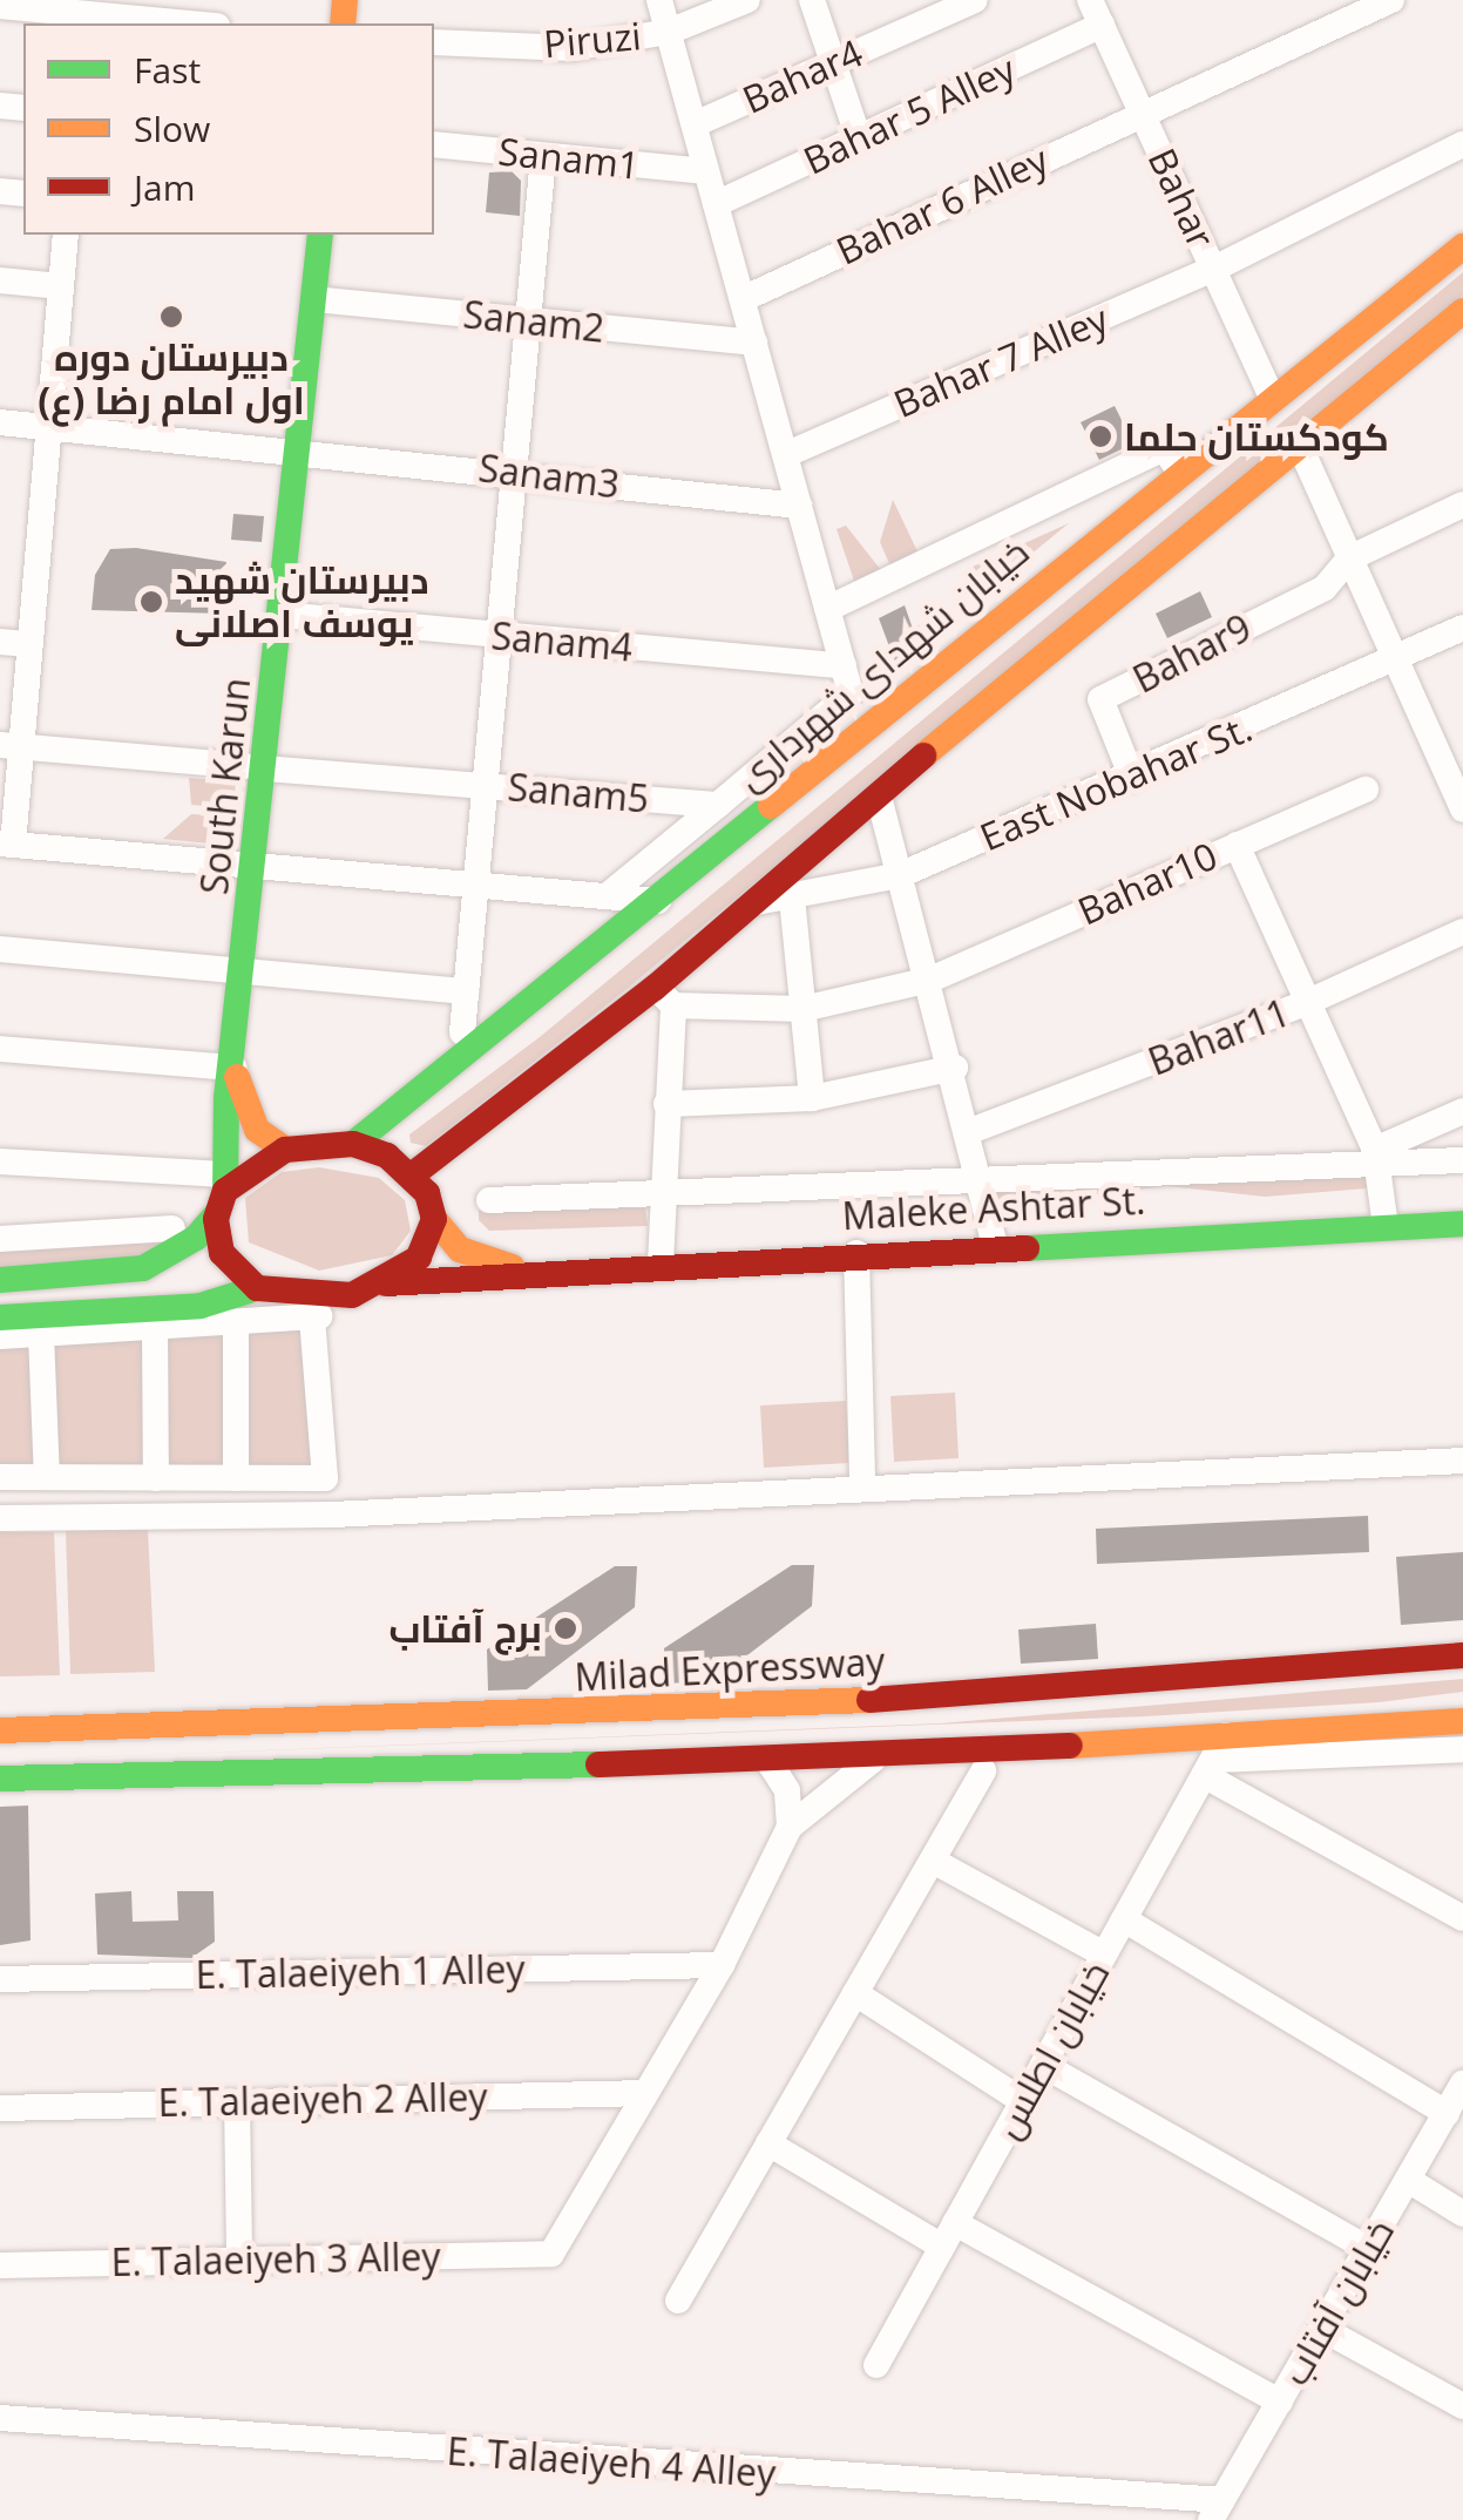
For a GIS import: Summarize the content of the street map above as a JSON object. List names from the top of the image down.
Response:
{
  "streets": {
    "main road": [
      "خیابان شهدای شهرداری",
      "South Karun",
      "Maleke Ashtar St.",
      "Milad Expressway"
    ],
    "street": [
      "Piruzi",
      "Bahar4",
      "Bahar 5 Alley",
      "Sanam1",
      "Bahar",
      "Bahar 6 Alley",
      "Sanam2",
      "Bahar 7 Alley",
      "Sanam3",
      "Sanam4",
      "Bahar9",
      "East Nobahar St.",
      "Sanam5",
      "Bahar10",
      "Bahar11",
      "E. Talaeiyeh 1 Alley",
      "خیابان اطلس",
      "E. Talaeiyeh 2 Alley",
      "E. Talaeiyeh 3 Alley",
      "خیابان آفتاب",
      "E. Talaeiyeh 4 Alley"
    ]
  },
  "crossings": [
    ["Bahar 5 Alley", "Bahar"],
    ["Bahar", "Bahar 6 Alley"],
    ["Bahar", "Bahar 7 Alley"],
    ["Bahar", "خیابان شهدای شهرداری"],
    ["Sanam2", "South Karun"],
    ["Sanam3", "South Karun"],
    ["Sanam4", "South Karun"],
    ["Bahar9", "East Nobahar St."],
    ["خیابان شهدای شهرداری", "South Karun"],
    ["خیابان شهدای شهرداری", "Maleke Ashtar St."],
    ["South Karun", "Sanam5"],
    ["South Karun", "Maleke Ashtar St."],
    ["E. Talaeiyeh 2 Alley", "E. Talaeiyeh 3 Alley"],
    ["خیابان آفتاب", "E. Talaeiyeh 4 Alley"]
  ],
  "places": [
    "دبیرستان دوره اول امام رضا (ع)",
    "کودکستان حلما",
    "دبیرستان شهید یوسف اصلانی",
    "برج آفتاب"
  ],
  "legend": ["Fast", "Slow", "Jam"]
}
